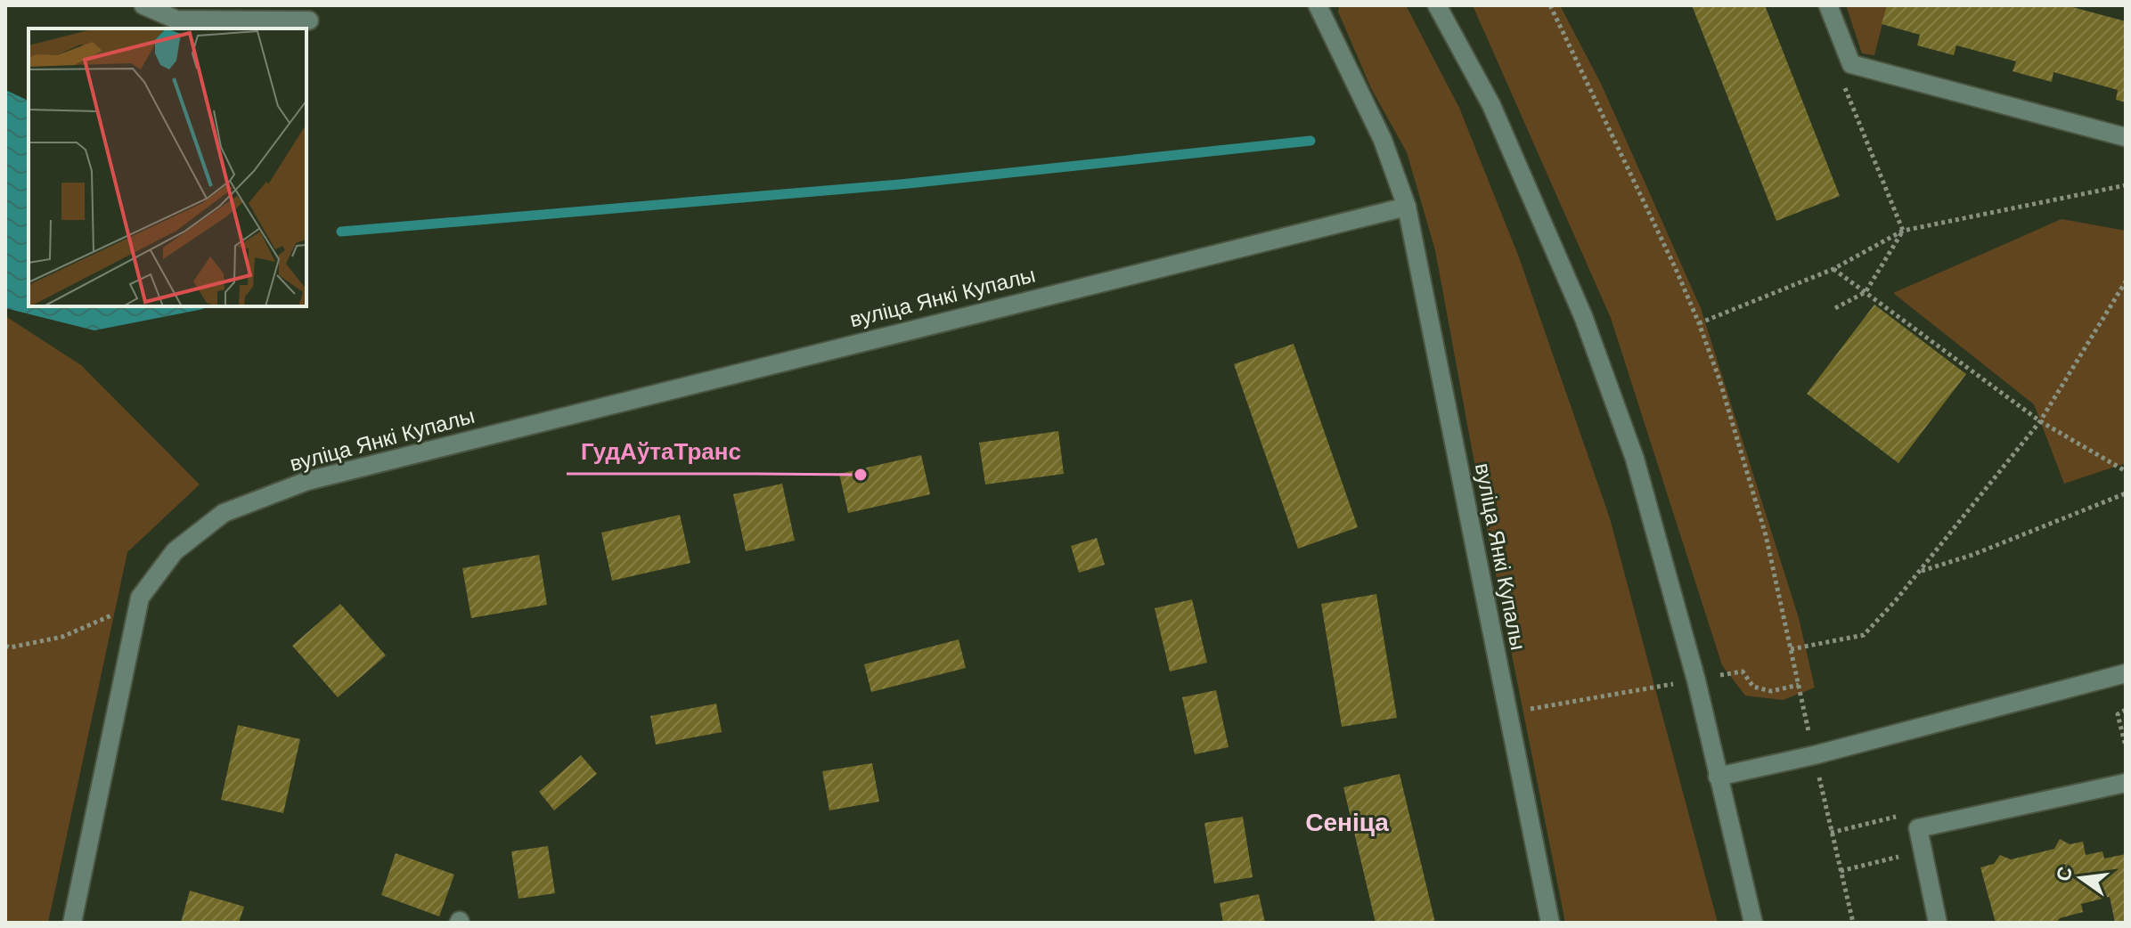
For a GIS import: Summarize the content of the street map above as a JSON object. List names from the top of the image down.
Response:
{
  "streets": {
    "street": ["вуліца Янкі Купалы"]
  },
  "districts": ["Сеніца"],
  "places": ["ГудАўтаТранс"],
  "north": "left"
}
